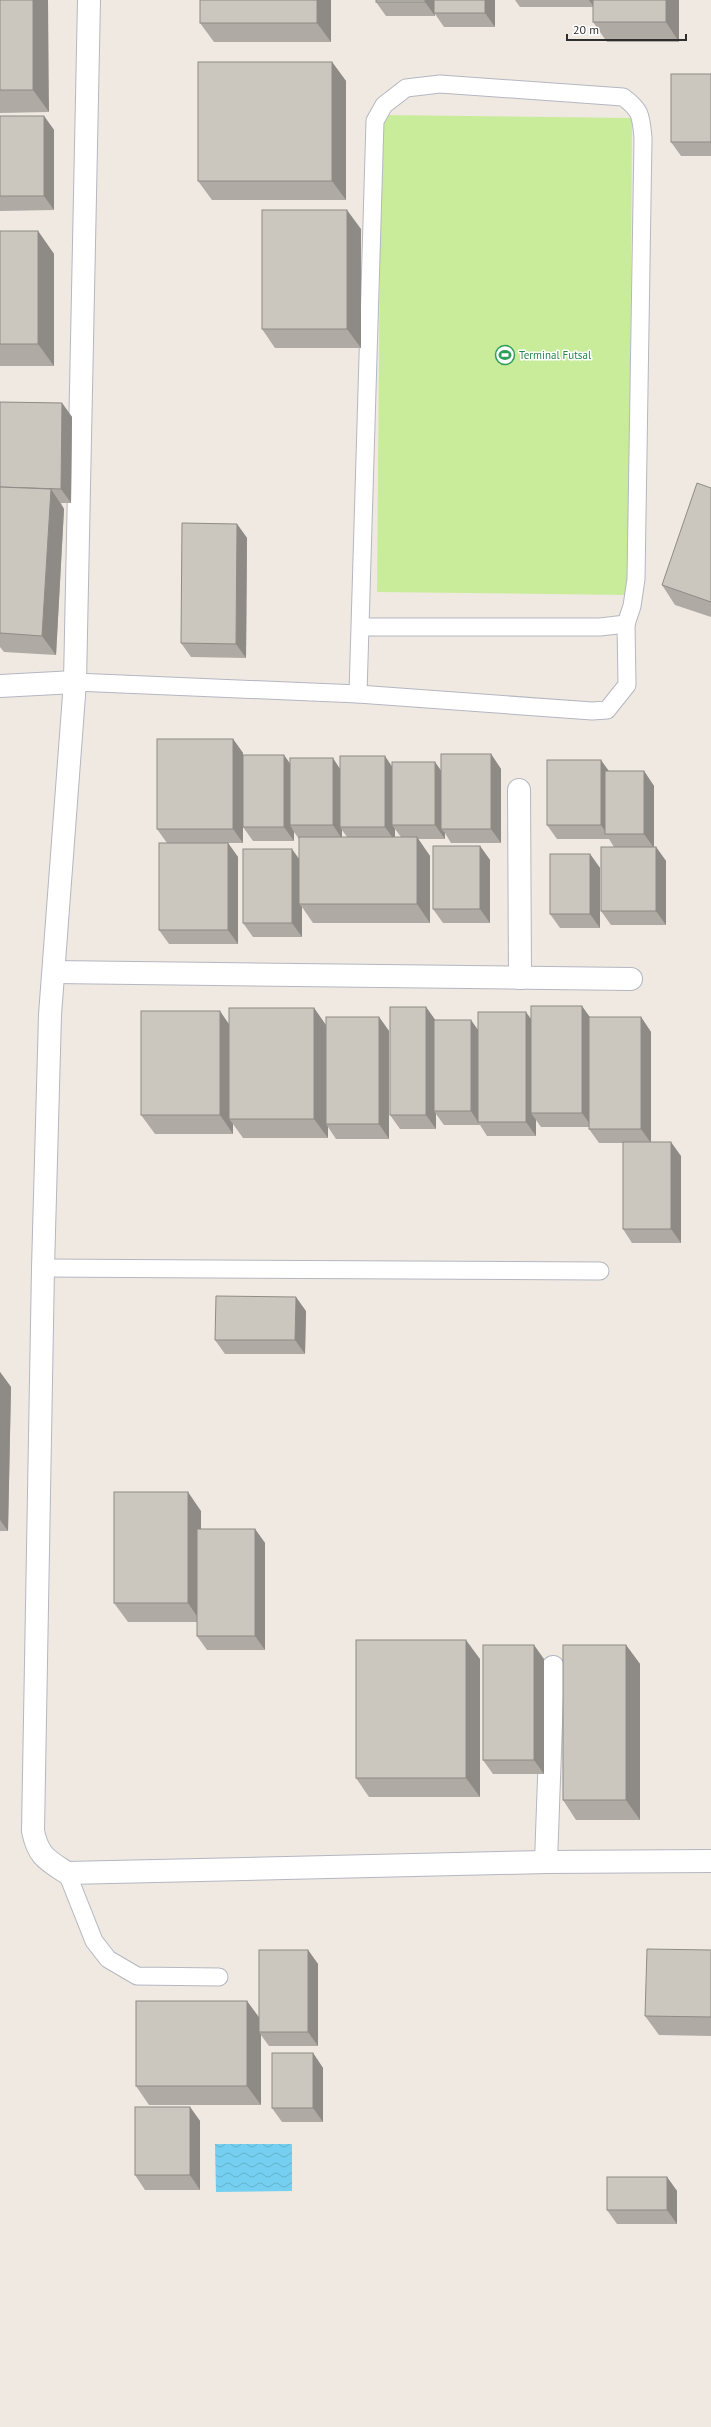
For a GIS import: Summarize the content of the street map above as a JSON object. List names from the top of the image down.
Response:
{
  "places": {
    "sports": ["Terminal Futsal"]
  },
  "scale_bar": "20 m"
}
